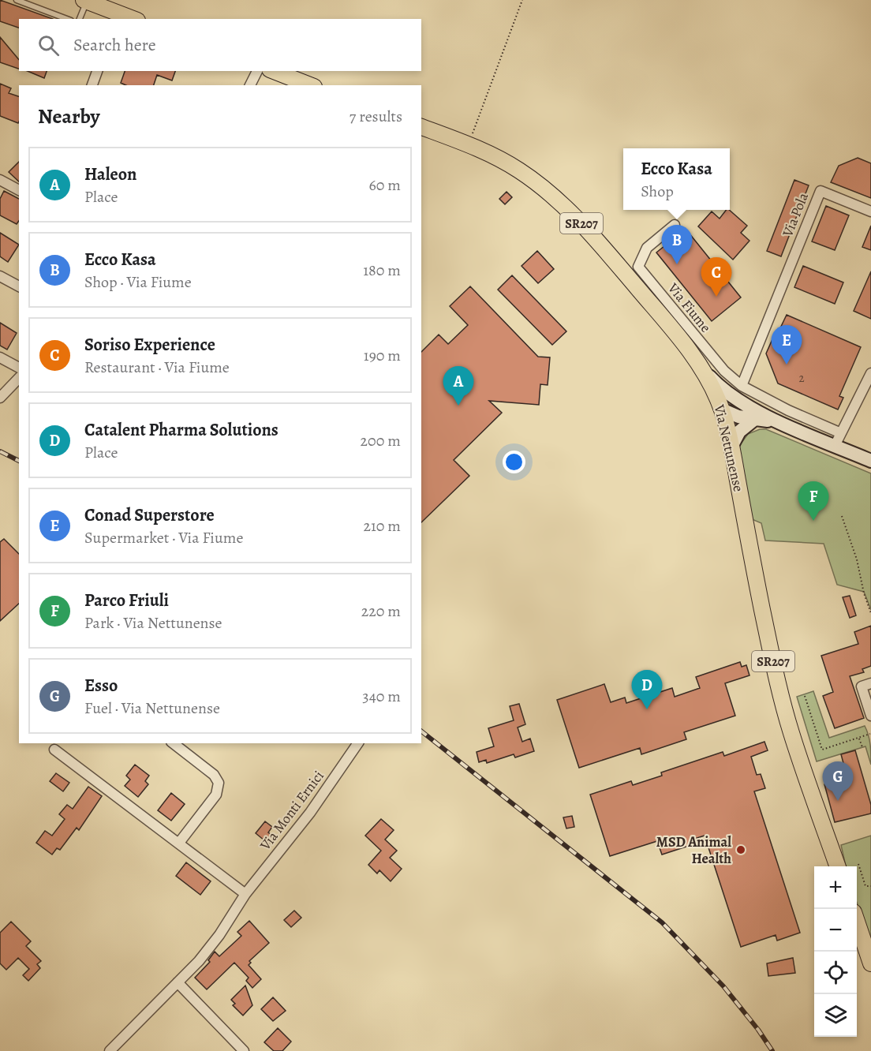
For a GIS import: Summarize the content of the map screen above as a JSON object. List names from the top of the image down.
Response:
{
  "streets": {
    "main road": ["SR207", "Via Nettunense"],
    "street": ["Via Pola", "Via Fiume", "Via Monti Ernici"]
  },
  "crossings": [
    ["Via Pola", "Via Fiume"]
  ],
  "places": ["MSD Animal Health"],
  "house_numbers": ["2"],
  "page": {
    "search": "Search here",
    "heading": ["Nearby", "7 results"],
    "list": [
      {
        "mark": "A",
        "name": "Haleon",
        "note": "Place",
        "value": "60 m"
      },
      {
        "mark": "B",
        "name": "Ecco Kasa",
        "note": "Shop · Via Fiume",
        "value": "180 m"
      },
      {
        "mark": "C",
        "name": "Soriso Experience",
        "note": "Restaurant · Via Fiume",
        "value": "190 m"
      },
      {
        "mark": "D",
        "name": "Catalent Pharma Solutions",
        "note": "Place",
        "value": "200 m"
      },
      {
        "mark": "E",
        "name": "Conad Superstore",
        "note": "Supermarket · Via Fiume",
        "value": "210 m"
      },
      {
        "mark": "F",
        "name": "Parco Friuli",
        "note": "Park · Via Nettunense",
        "value": "220 m"
      },
      {
        "mark": "G",
        "name": "Esso",
        "note": "Fuel · Via Nettunense",
        "value": "340 m"
      }
    ],
    "popup": ["Ecco Kasa", "Shop"],
    "pins": [
      "B",
      "C",
      "E",
      "A",
      "F",
      "D",
      "G"
    ],
    "map_buttons": ["+", "−"]
  }
}
